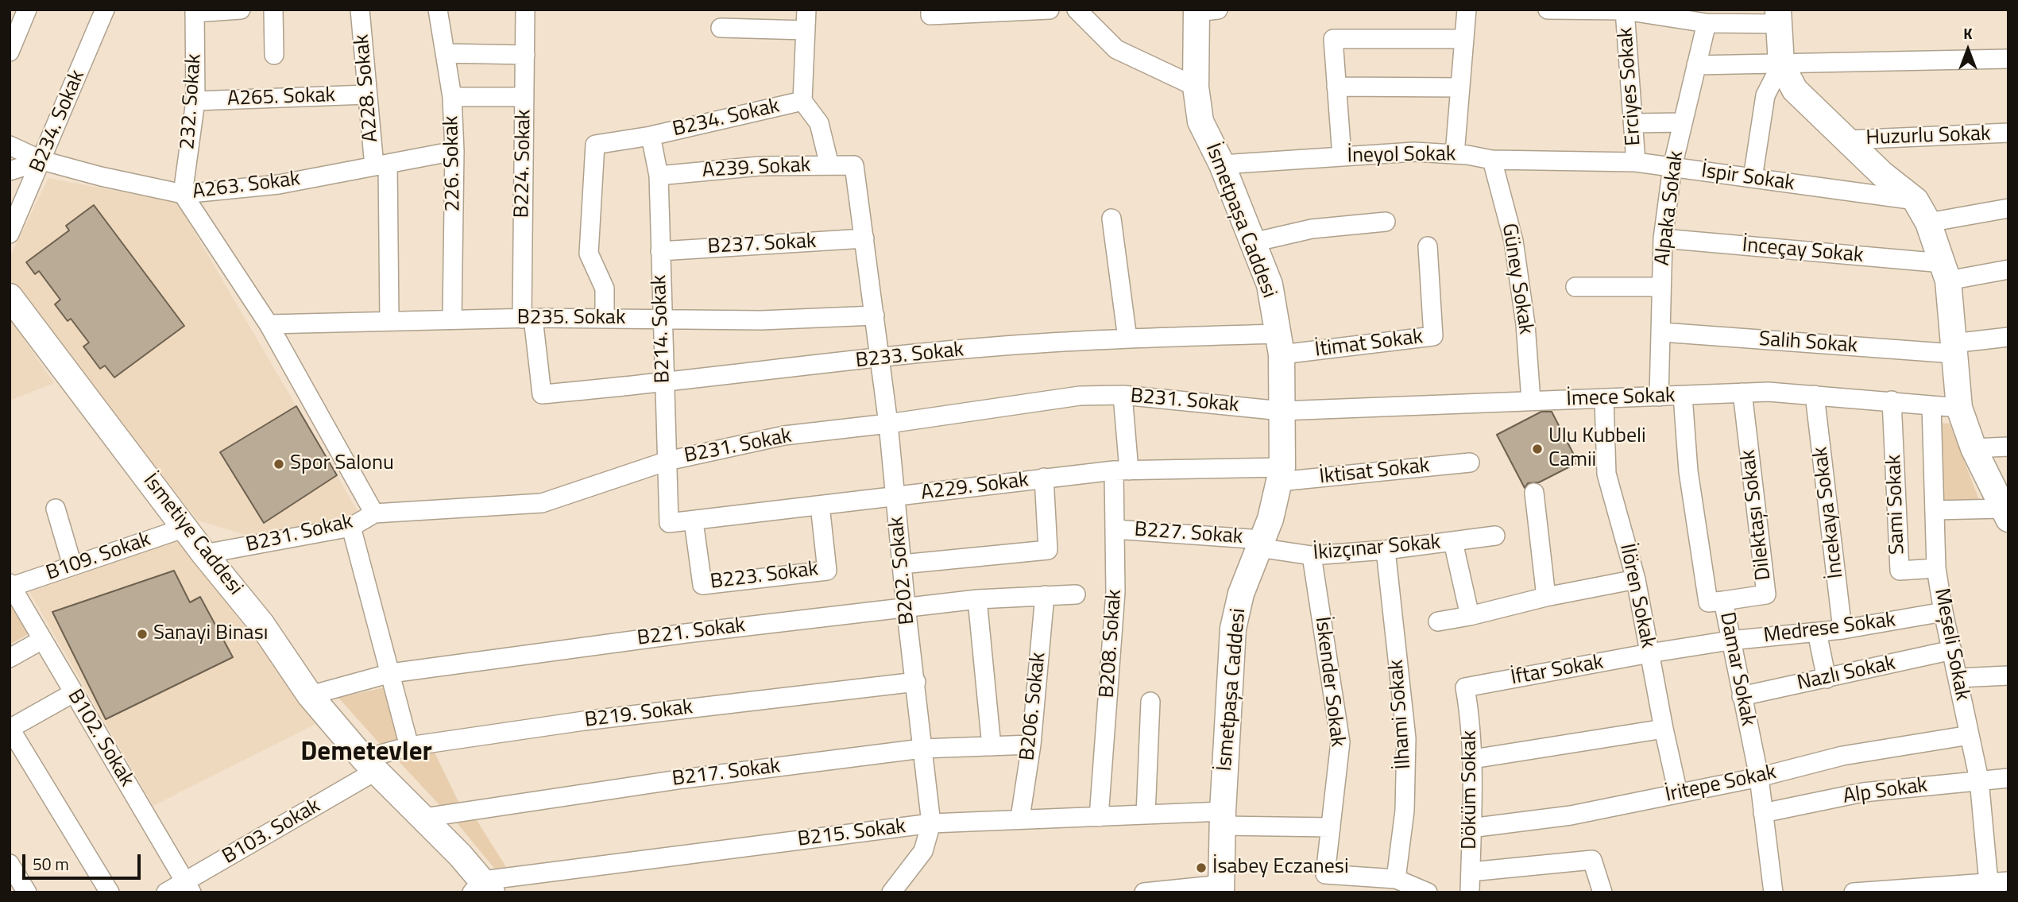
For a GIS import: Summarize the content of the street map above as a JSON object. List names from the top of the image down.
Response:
{
  "streets": {
    "main road": ["İsmetpaşa Caddesi", "İsmetiye Caddesi"],
    "street": [
      "Erciyes Sokak",
      "A228. Sokak",
      "A265. Sokak",
      "232. Sokak",
      "B234. Sokak",
      "Huzurlu Sokak",
      "İneyol Sokak",
      "226. Sokak",
      "B224. Sokak",
      "A239. Sokak",
      "İspir Sokak",
      "A263. Sokak",
      "Alpaka Sokak",
      "B237. Sokak",
      "İnceçay Sokak",
      "Güney Sokak",
      "B235. Sokak",
      "B214. Sokak",
      "Salih Sokak",
      "İtimat Sokak",
      "B233. Sokak",
      "İmece Sokak",
      "B231. Sokak",
      "İktisat Sokak",
      "A229. Sokak",
      "Sami Sokak",
      "İncekaya Sokak",
      "Dilektaşı Sokak",
      "B227. Sokak",
      "İkizçınar Sokak",
      "B109. Sokak",
      "B202. Sokak",
      "B223. Sokak",
      "İlören Sokak",
      "Medrese Sokak",
      "B221. Sokak",
      "B208. Sokak",
      "Meşeli Sokak",
      "Damar Sokak",
      "İftar Sokak",
      "Nazlı Sokak",
      "İskender Sokak",
      "B206. Sokak",
      "B219. Sokak",
      "İlhami Sokak",
      "B102. Sokak",
      "B217. Sokak",
      "İritepe Sokak",
      "Döküm Sokak",
      "Alp Sokak",
      "B103. Sokak",
      "B215. Sokak"
    ]
  },
  "crossings": [
    ["Erciyes Sokak", "İspir Sokak"],
    ["A228. Sokak", "A265. Sokak"],
    ["A228. Sokak", "A263. Sokak"],
    ["A228. Sokak", "B235. Sokak"],
    ["A265. Sokak", "232. Sokak"],
    ["232. Sokak", "A263. Sokak"],
    ["B234. Sokak", "A263. Sokak"],
    ["B234. Sokak", "B235. Sokak"],
    ["B234. Sokak", "B214. Sokak"],
    ["İneyol Sokak", "İspir Sokak"],
    ["İneyol Sokak", "İsmetpaşa Caddesi"],
    ["İneyol Sokak", "Güney Sokak"],
    ["226. Sokak", "A263. Sokak"],
    ["226. Sokak", "B235. Sokak"],
    ["B224. Sokak", "B235. Sokak"],
    ["B224. Sokak", "B233. Sokak"],
    ["A239. Sokak", "B214. Sokak"],
    ["A239. Sokak", "B202. Sokak"],
    ["İspir Sokak", "Alpaka Sokak"],
    ["Alpaka Sokak", "İnceçay Sokak"],
    ["Alpaka Sokak", "Salih Sokak"],
    ["Alpaka Sokak", "İmece Sokak"],
    ["İsmetpaşa Caddesi", "İtimat Sokak"],
    ["İsmetpaşa Caddesi", "B233. Sokak"],
    ["İsmetpaşa Caddesi", "İmece Sokak"],
    ["İsmetpaşa Caddesi", "B231. Sokak"],
    ["İsmetpaşa Caddesi", "İktisat Sokak"],
    ["İsmetpaşa Caddesi", "A229. Sokak"],
    ["İsmetpaşa Caddesi", "B227. Sokak"],
    ["İsmetpaşa Caddesi", "İkizçınar Sokak"],
    ["İsmetpaşa Caddesi", "B215. Sokak"],
    ["B237. Sokak", "B214. Sokak"],
    ["B237. Sokak", "B202. Sokak"],
    ["Güney Sokak", "İmece Sokak"],
    ["B235. Sokak", "B214. Sokak"],
    ["B235. Sokak", "B202. Sokak"],
    ["B214. Sokak", "B233. Sokak"],
    ["B214. Sokak", "B231. Sokak"],
    ["B214. Sokak", "A229. Sokak"],
    ["İtimat Sokak", "B233. Sokak"],
    ["B233. Sokak", "B202. Sokak"],
    ["İmece Sokak", "B231. Sokak"],
    ["İmece Sokak", "Sami Sokak"],
    ["İmece Sokak", "İncekaya Sokak"],
    ["İmece Sokak", "Dilektaşı Sokak"],
    ["İmece Sokak", "İlören Sokak"],
    ["İmece Sokak", "Meşeli Sokak"],
    ["İmece Sokak", "Damar Sokak"],
    ["B231. Sokak", "İsmetiye Caddesi"],
    ["B231. Sokak", "B202. Sokak"],
    ["B231. Sokak", "B208. Sokak"],
    ["İktisat Sokak", "A229. Sokak"],
    ["A229. Sokak", "B202. Sokak"],
    ["A229. Sokak", "B223. Sokak"],
    ["A229. Sokak", "B208. Sokak"],
    ["Sami Sokak", "Meşeli Sokak"],
    ["İncekaya Sokak", "Medrese Sokak"],
    ["Dilektaşı Sokak", "Damar Sokak"],
    ["B227. Sokak", "İkizçınar Sokak"],
    ["B227. Sokak", "B208. Sokak"],
    ["İsmetiye Caddesi", "B109. Sokak"],
    ["İsmetiye Caddesi", "B221. Sokak"],
    ["İsmetiye Caddesi", "B219. Sokak"],
    ["İsmetiye Caddesi", "B217. Sokak"],
    ["İsmetiye Caddesi", "B103. Sokak"],
    ["İsmetiye Caddesi", "B215. Sokak"],
    ["İkizçınar Sokak", "İskender Sokak"],
    ["İkizçınar Sokak", "İlhami Sokak"],
    ["B109. Sokak", "B102. Sokak"],
    ["B202. Sokak", "B221. Sokak"],
    ["B202. Sokak", "B219. Sokak"],
    ["B202. Sokak", "B217. Sokak"],
    ["B202. Sokak", "B215. Sokak"],
    ["İlören Sokak", "Medrese Sokak"],
    ["İlören Sokak", "İftar Sokak"],
    ["İlören Sokak", "İritepe Sokak"],
    ["Medrese Sokak", "Meşeli Sokak"],
    ["Medrese Sokak", "Damar Sokak"],
    ["Medrese Sokak", "İftar Sokak"],
    ["B221. Sokak", "B206. Sokak"],
    ["B208. Sokak", "B215. Sokak"],
    ["Meşeli Sokak", "Nazlı Sokak"],
    ["Meşeli Sokak", "İritepe Sokak"],
    ["Meşeli Sokak", "Alp Sokak"],
    ["Damar Sokak", "Nazlı Sokak"],
    ["Damar Sokak", "İritepe Sokak"],
    ["Damar Sokak", "Alp Sokak"],
    ["İftar Sokak", "Döküm Sokak"],
    ["İskender Sokak", "İlhami Sokak"],
    ["İskender Sokak", "B215. Sokak"],
    ["B206. Sokak", "B217. Sokak"],
    ["B206. Sokak", "B215. Sokak"],
    ["B219. Sokak", "B103. Sokak"],
    ["B102. Sokak", "B103. Sokak"],
    ["İritepe Sokak", "Döküm Sokak"]
  ],
  "districts": ["Demetevler"],
  "places": [
    "Ulu Kubbeli Camii",
    "Spor Salonu",
    "Sanayi Binası",
    "İsabey Eczanesi"
  ],
  "scale_bar": "50 m",
  "north": "top"
}
